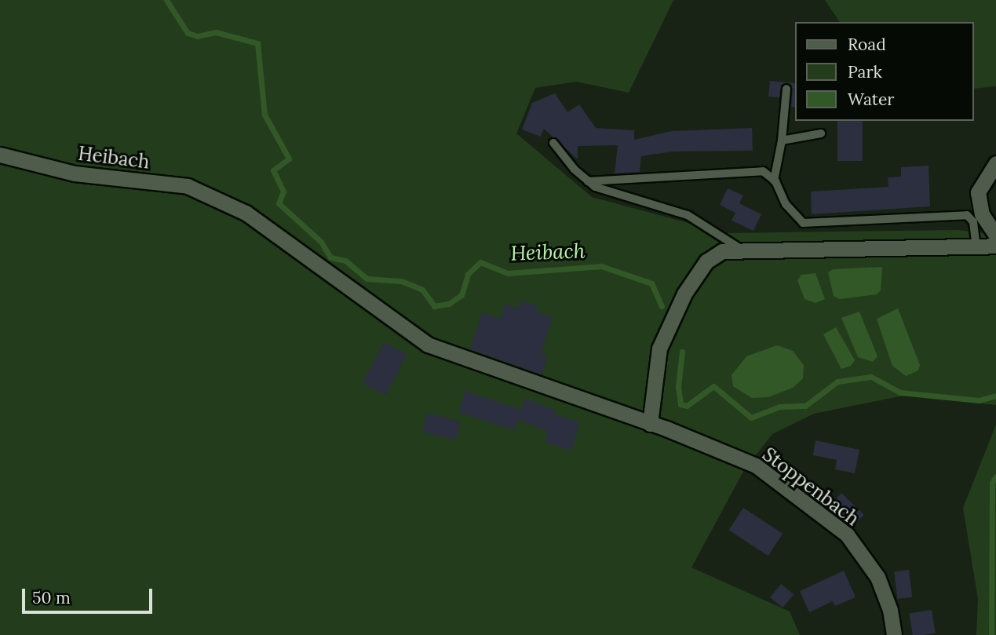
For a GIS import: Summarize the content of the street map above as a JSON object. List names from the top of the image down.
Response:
{
  "streets": {
    "street": ["Heibach", "Stoppenbach"]
  },
  "crossings": [
    ["Heibach", "Stoppenbach"]
  ],
  "water": ["Heibach"],
  "legend": ["Road", "Park", "Water"],
  "scale_bar": "50 m"
}
